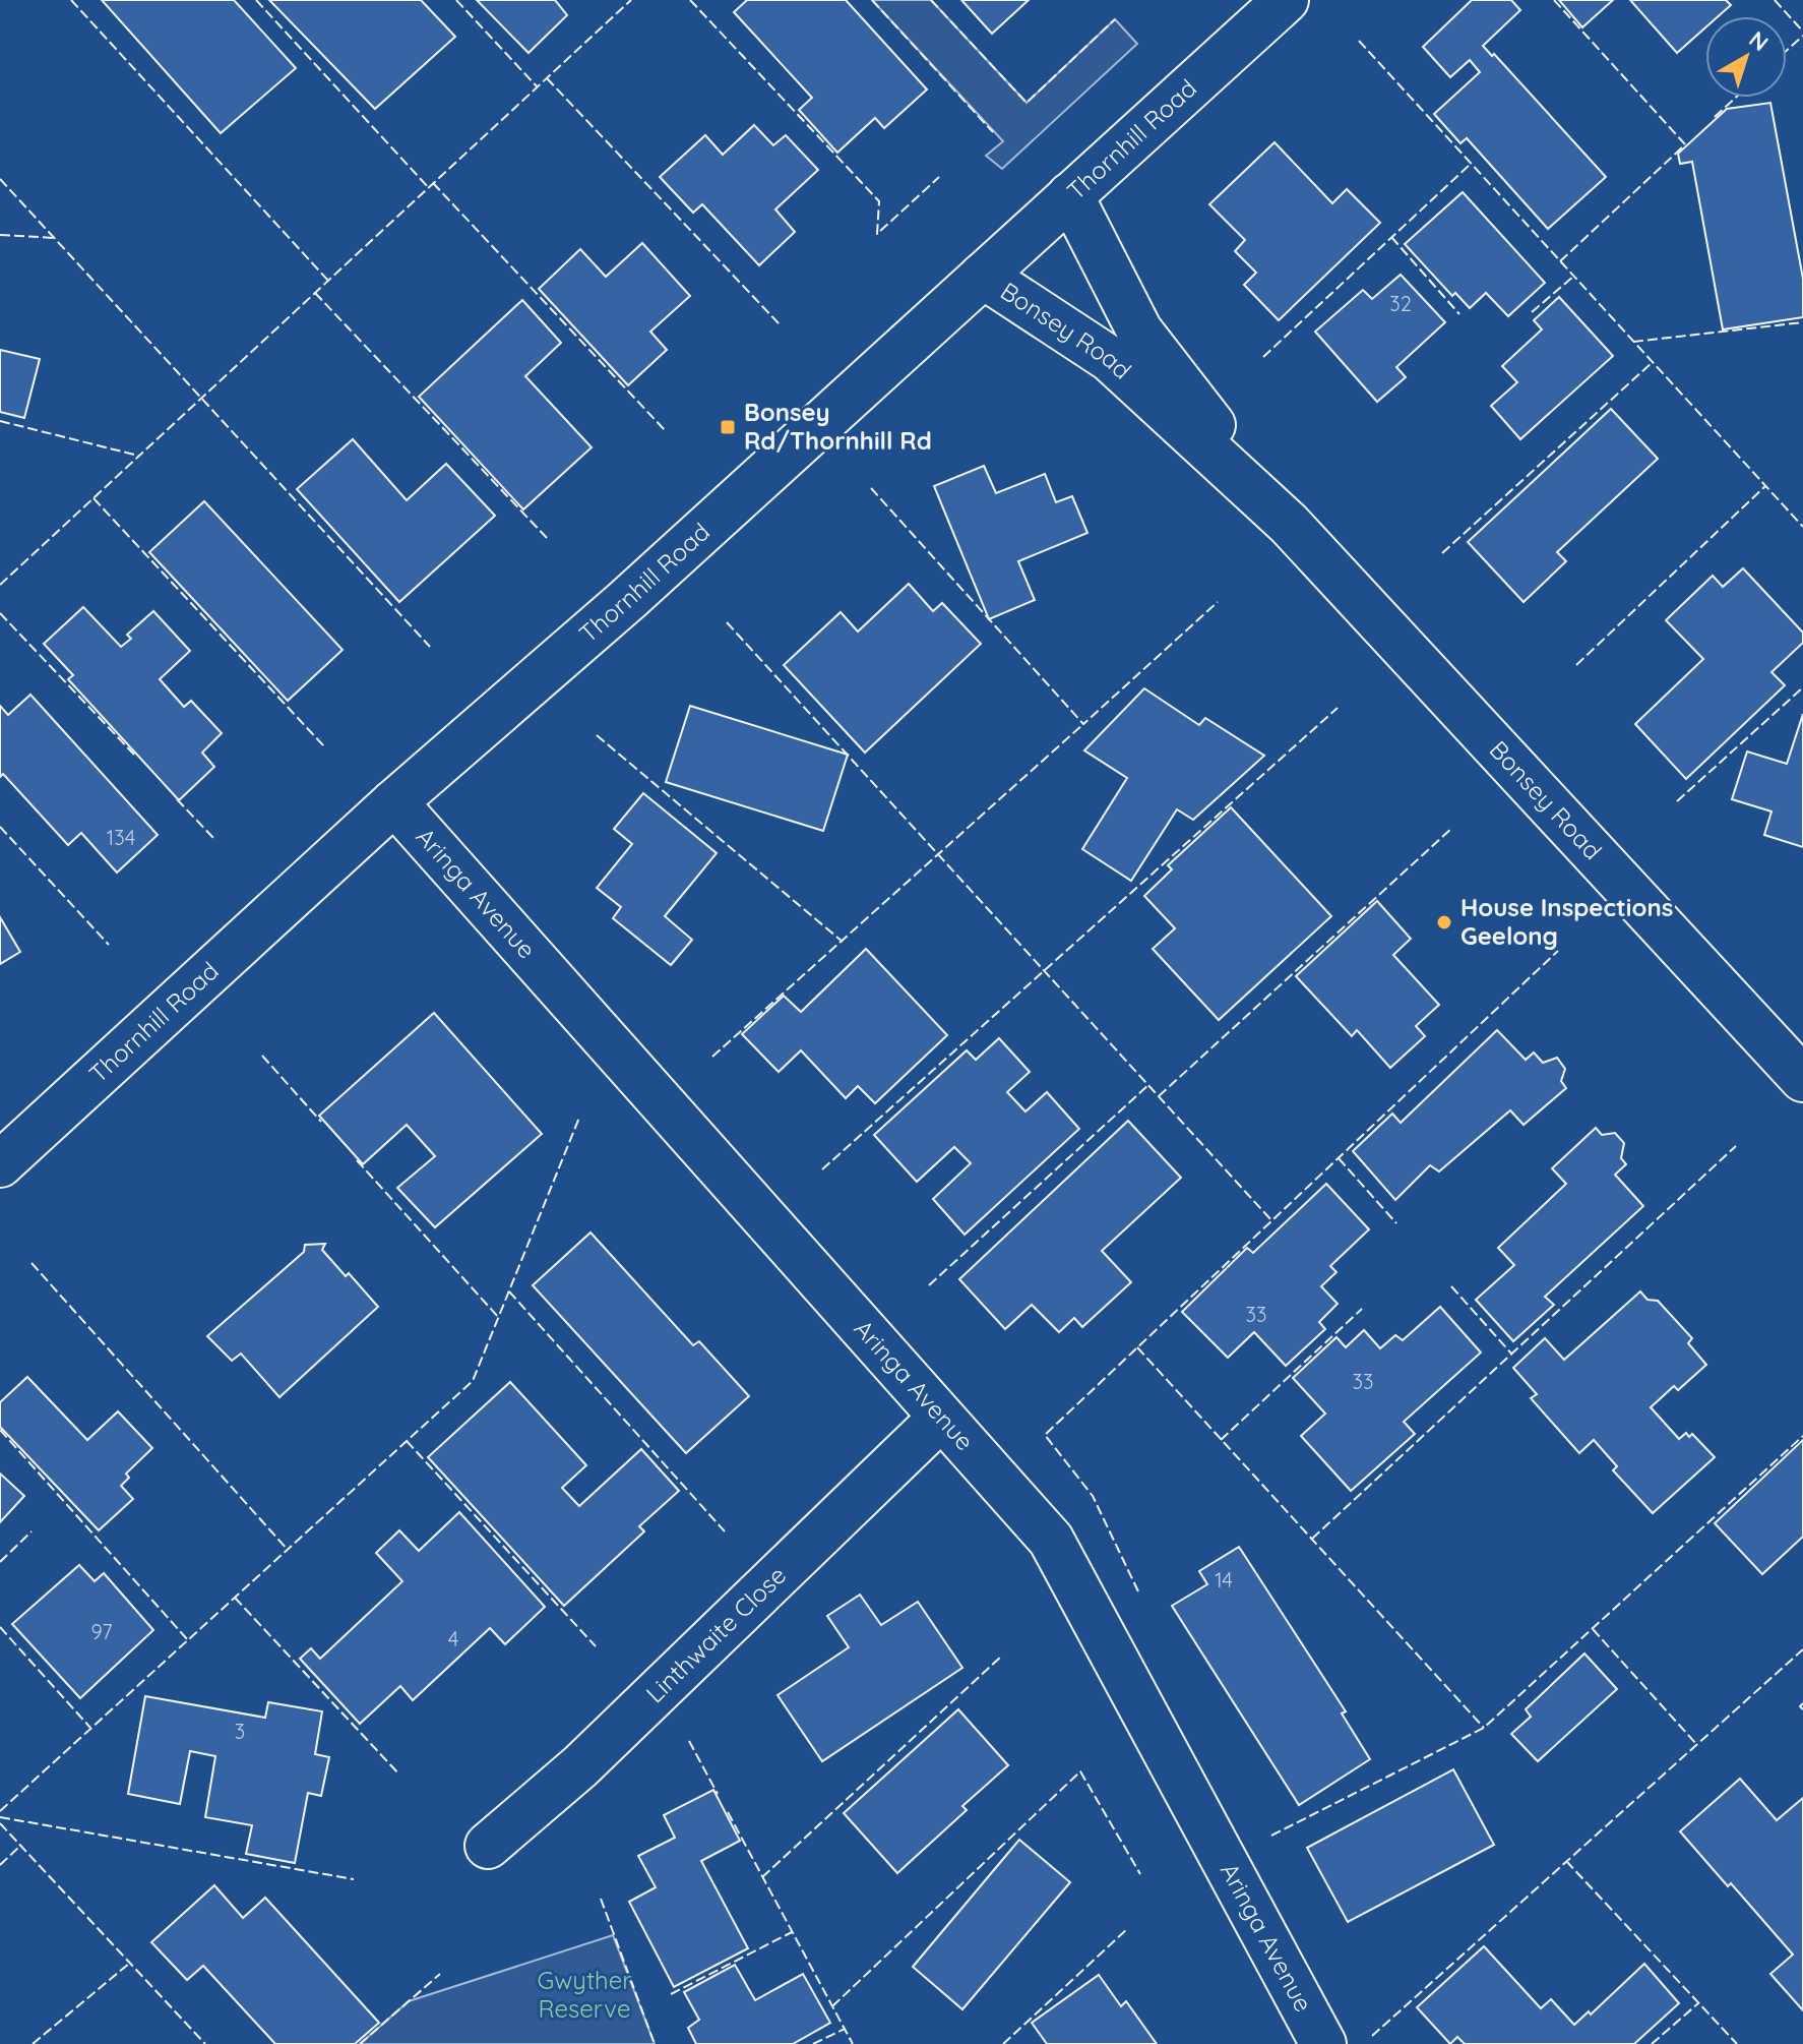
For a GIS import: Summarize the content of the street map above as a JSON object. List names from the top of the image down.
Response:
{
  "streets": {
    "street": [
      "Thornhill Road",
      "Bonsey Road",
      "Aringa Avenue",
      "Linthwaite Close"
    ]
  },
  "crossings": [
    ["Thornhill Road", "Bonsey Road"],
    ["Thornhill Road", "Aringa Avenue"],
    ["Aringa Avenue", "Linthwaite Close"]
  ],
  "parks": ["Gwyther Reserve"],
  "places": {
    "transit": ["Bonsey Rd/Thornhill Rd"],
    "other": ["House Inspections Geelong"]
  },
  "house_numbers": [
    "32",
    "134",
    "33",
    "33",
    "14",
    "97",
    "4",
    "3"
  ],
  "north": "top right"
}
